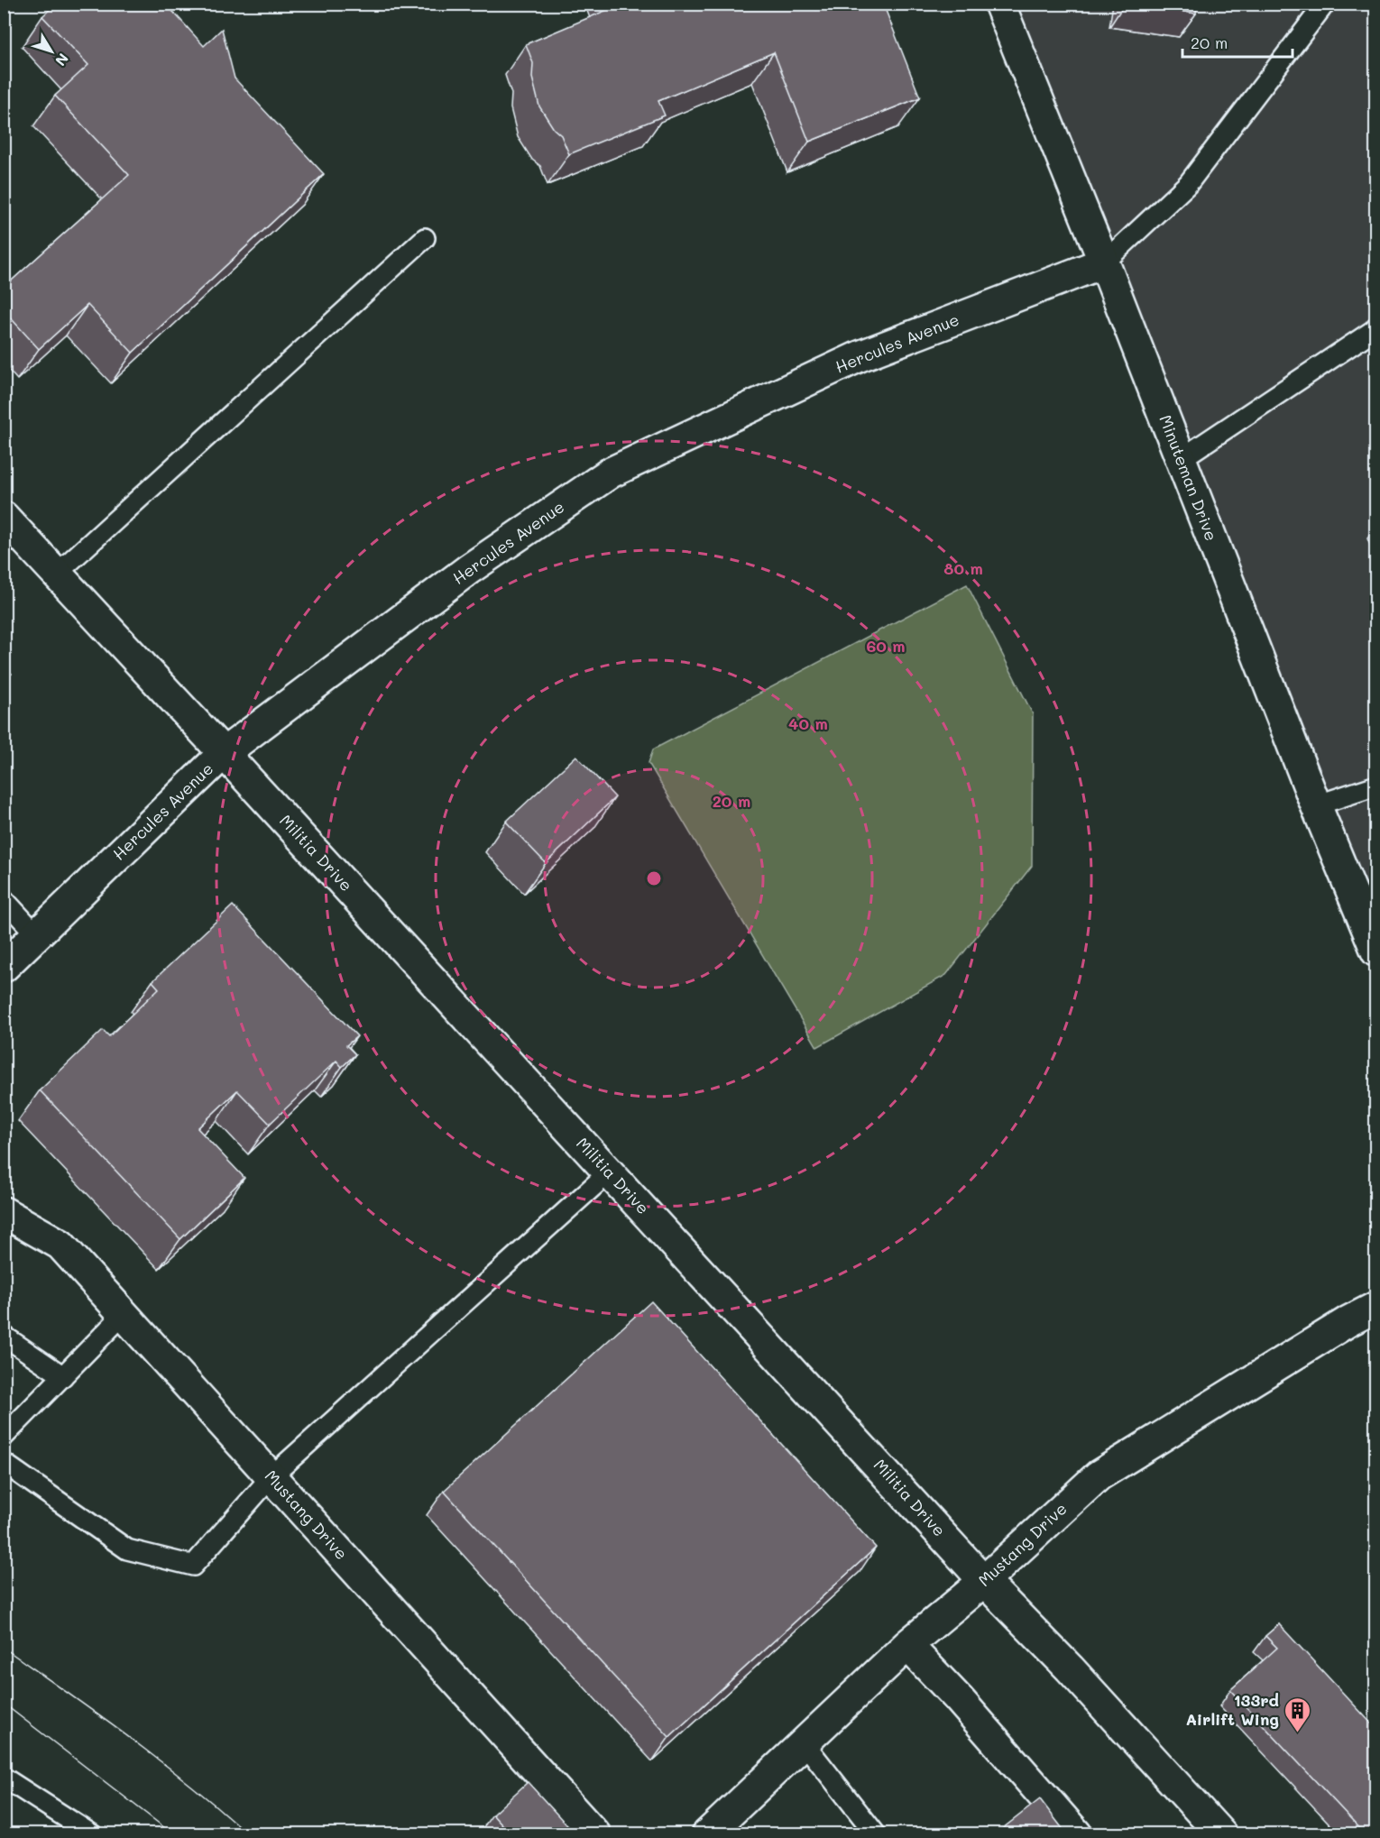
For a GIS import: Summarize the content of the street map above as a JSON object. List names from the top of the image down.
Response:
{
  "streets": {
    "street": [
      "Hercules Avenue",
      "Minuteman Drive",
      "Militia Drive",
      "Mustang Drive"
    ]
  },
  "crossings": [
    ["Hercules Avenue", "Minuteman Drive"],
    ["Hercules Avenue", "Militia Drive"],
    ["Militia Drive", "Mustang Drive"]
  ],
  "places": {
    "building": ["133rd Airlift Wing"]
  },
  "scale_bar": "20 m",
  "north": "bottom right",
  "rings": [
    "80 m",
    "60 m",
    "40 m",
    "20 m"
  ]
}
